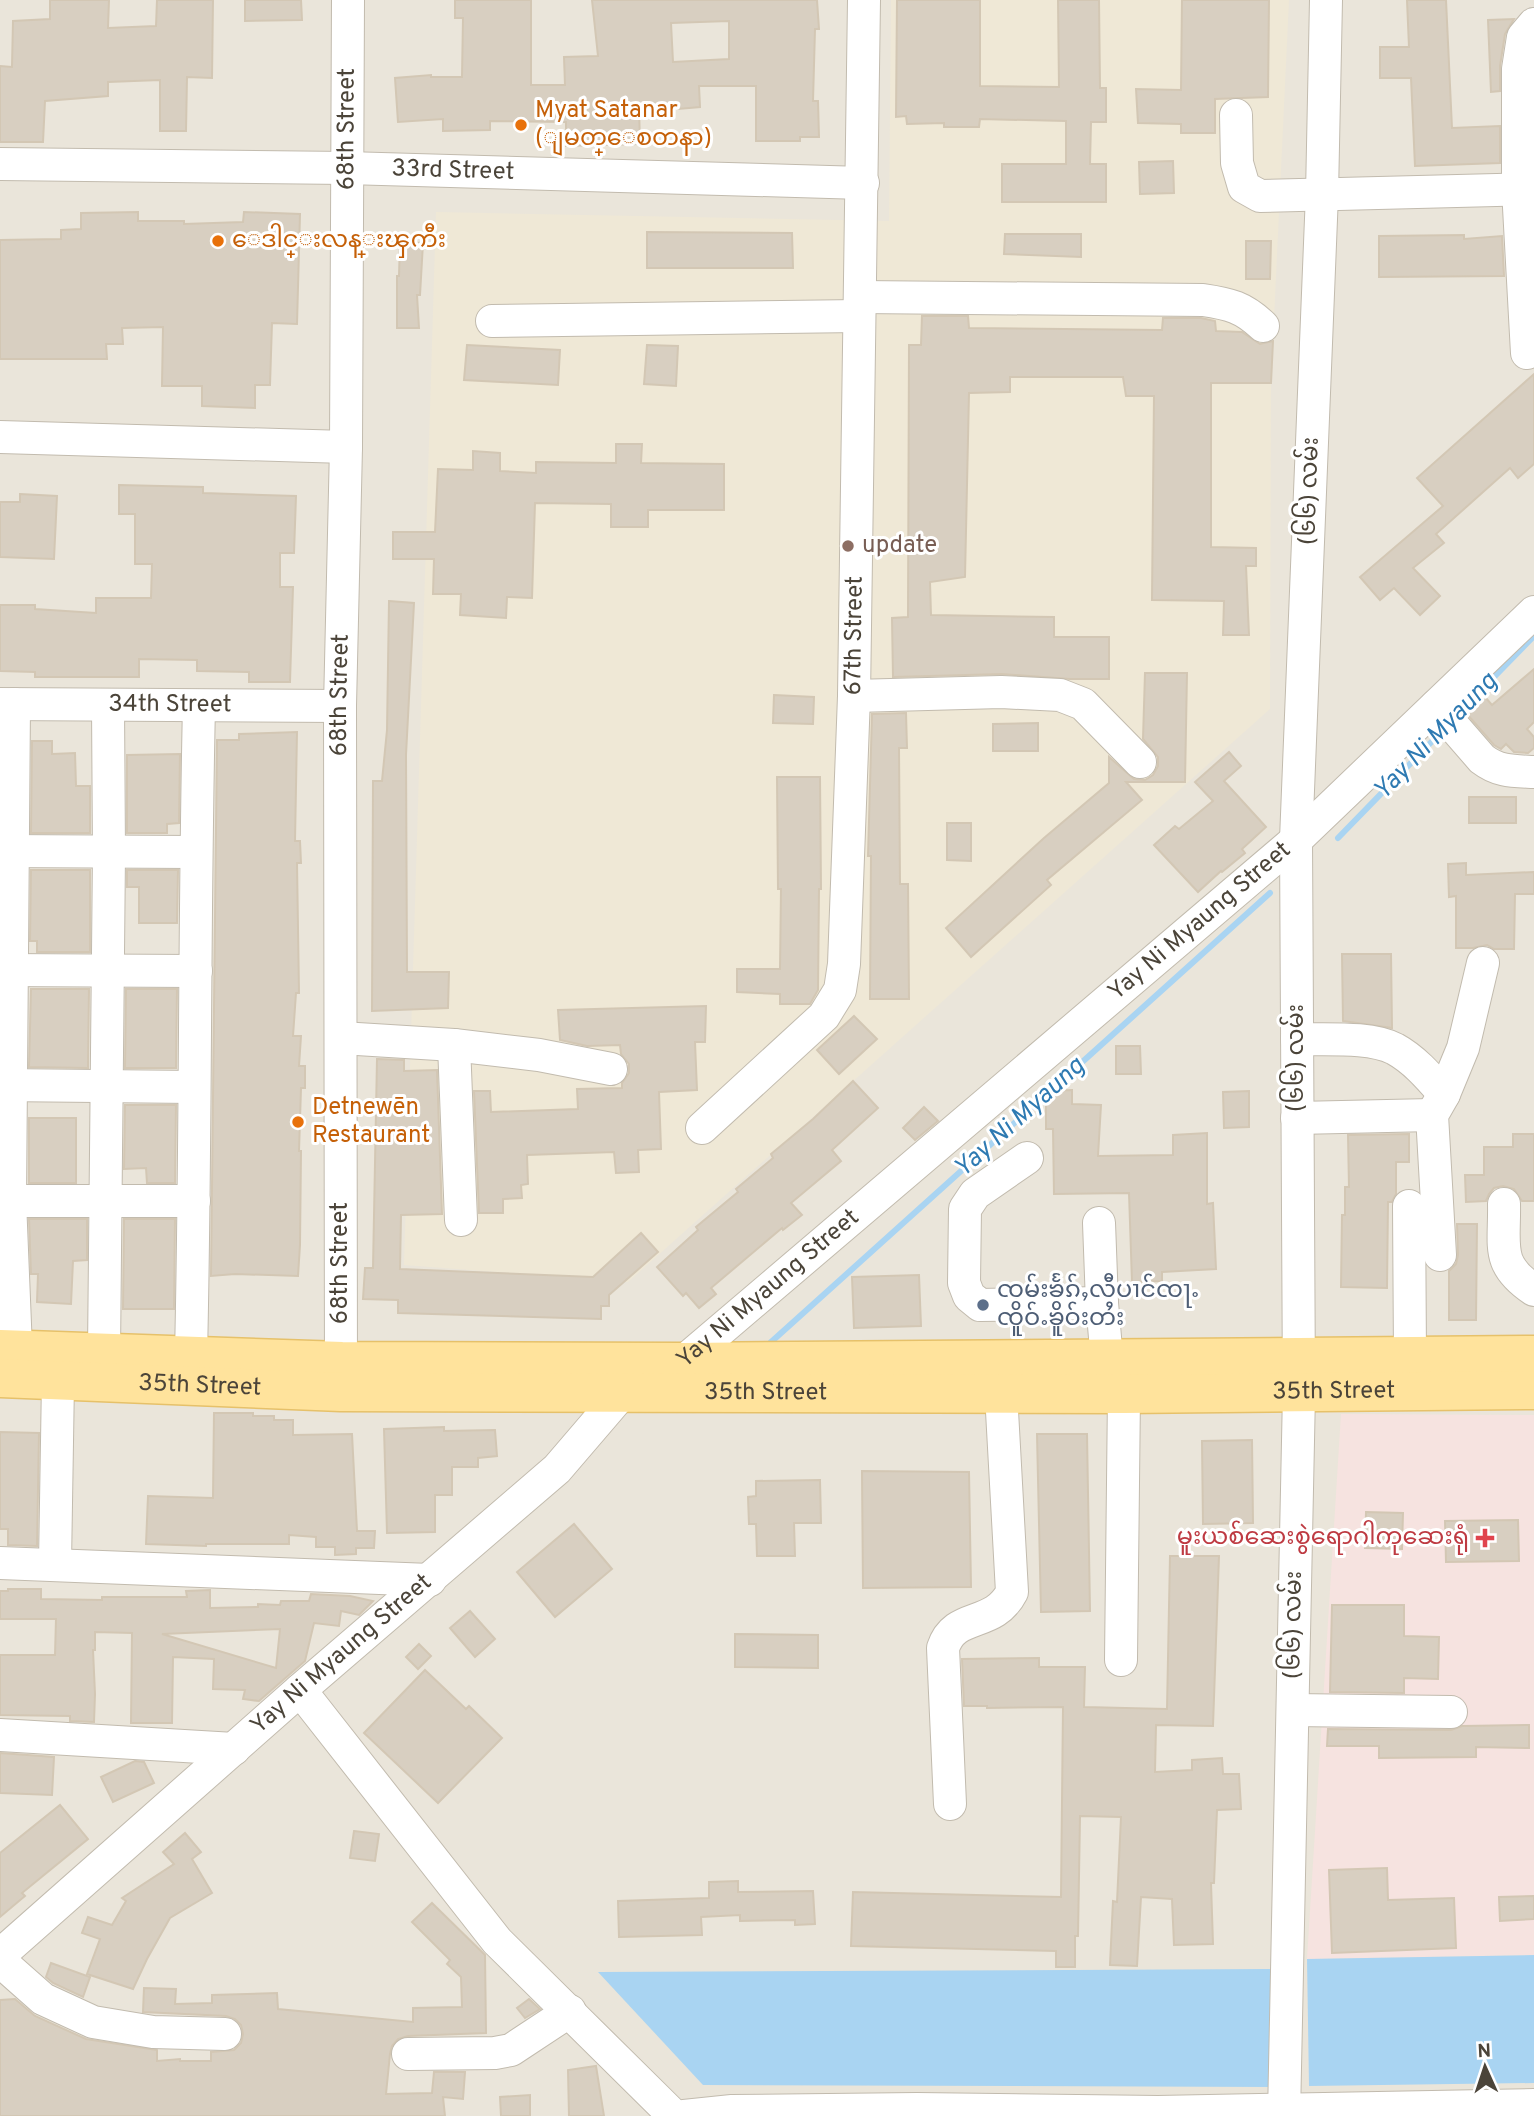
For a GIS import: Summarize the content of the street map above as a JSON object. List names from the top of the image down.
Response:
{
  "streets": {
    "main road": ["35th Street"],
    "street": [
      "68th Street",
      "33rd Street",
      "(၆၆) လမ်း",
      "67th Street",
      "34th Street",
      "Yay Ni Myaung Street"
    ]
  },
  "crossings": [
    ["68th Street", "33rd Street"],
    ["68th Street", "34th Street"],
    ["68th Street", "35th Street"],
    ["33rd Street", "67th Street"],
    ["(၆၆) လမ်း", "Yay Ni Myaung Street"],
    ["(၆၆) လမ်း", "35th Street"],
    ["Yay Ni Myaung Street", "35th Street"]
  ],
  "water": ["Yay Ni Myaung"],
  "places": {
    "other": [
      "Myat Satanar (ျမတ္ေစတနာ)",
      "ေဒါင္းလန္းၾကီး",
      "update",
      "Detnewēn Restaurant",
      "ၸုမ်းၶႅၵ်ႇလီပၢင်ၸႃႉ ၸိူဝ်ႉၶိူဝ်းတႆး"
    ],
    "health": ["မူးယစ်ဆေးစွဲရောဂါကုဆေးရုံ"]
  },
  "north": "top"
}
